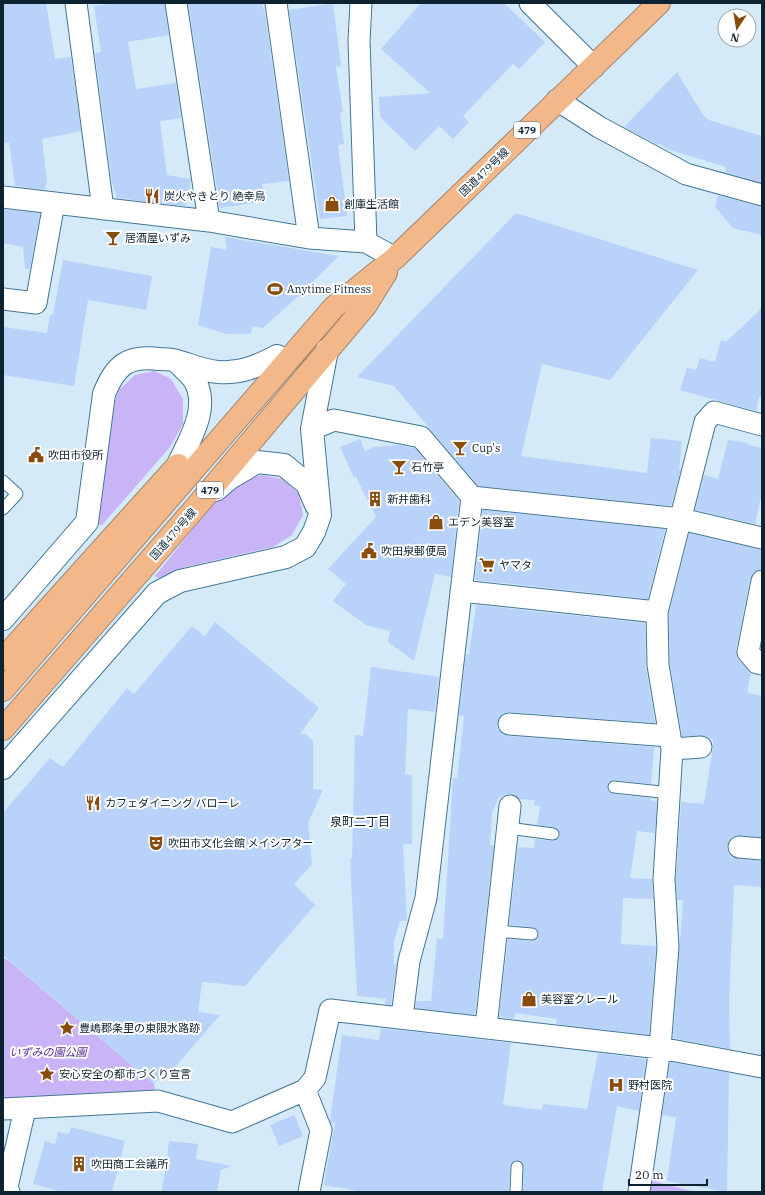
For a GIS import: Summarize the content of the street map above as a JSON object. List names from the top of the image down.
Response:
{
  "streets": {
    "highway": ["479", "国道479号線"]
  },
  "crossings": [
    ["479", "国道479号線"]
  ],
  "districts": ["泉町二丁目"],
  "parks": ["いずみの園公園"],
  "places": {
    "restaurant": ["炭火やきとり 絶幸鳥", "カフェダイニング バローレ"],
    "shop": ["創庫生活館", "エデン美容室", "美容室クレール"],
    "bar": ["居酒屋いずみ", "Cup's", "石竹亭"],
    "sports": ["Anytime Fitness"],
    "public building": ["吹田市役所", "吹田泉郵便局"],
    "building": ["新井歯科", "吹田商工会議所"],
    "supermarket": ["ヤマタ"],
    "theatre": ["吹田市文化会館 メイシアター"],
    "place": ["豊嶋郡条里の東限水路跡", "安心安全の都市づくり宣言"],
    "hospital": ["野村医院"]
  },
  "scale_bar": "20 m",
  "north": "bottom"
}
